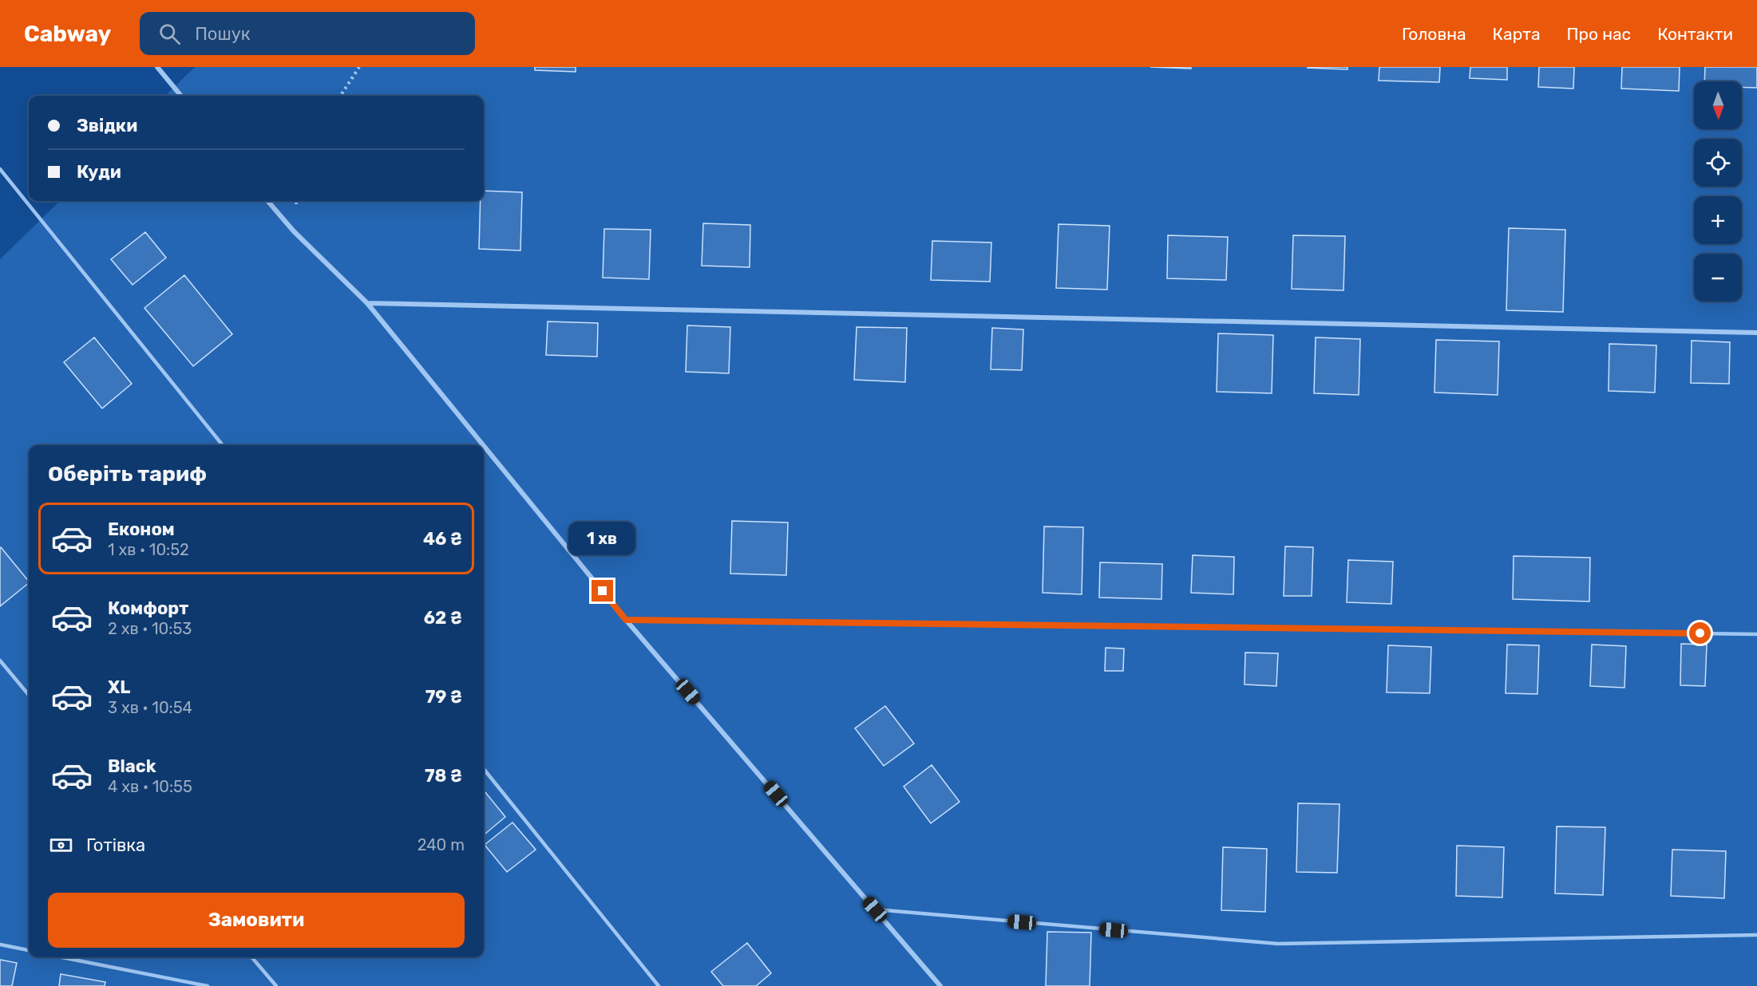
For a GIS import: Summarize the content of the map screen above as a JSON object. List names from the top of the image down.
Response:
{
  "north": "bottom",
  "page": {
    "header": "Cabway",
    "search": "Пошук",
    "nav": [
      "Головна",
      "Карта",
      "Про нас",
      "Контакти"
    ],
    "map_buttons": ["+", "−"],
    "banner": ["Звідки", "Куди"],
    "heading": "Оберіть тариф",
    "list": [
      {
        "name": "Економ",
        "note": "1 хв · 10:52",
        "value": "46 ₴"
      },
      {
        "name": "Комфорт",
        "note": "2 хв · 10:53",
        "value": "62 ₴"
      },
      {
        "name": "XL",
        "note": "3 хв · 10:54",
        "value": "79 ₴"
      },
      {
        "name": "Black",
        "note": "4 хв · 10:55",
        "value": "78 ₴"
      }
    ],
    "bubble": "1 хв",
    "pay": ["Готівка", "240 m"],
    "buttons": "Замовити"
  }
}
